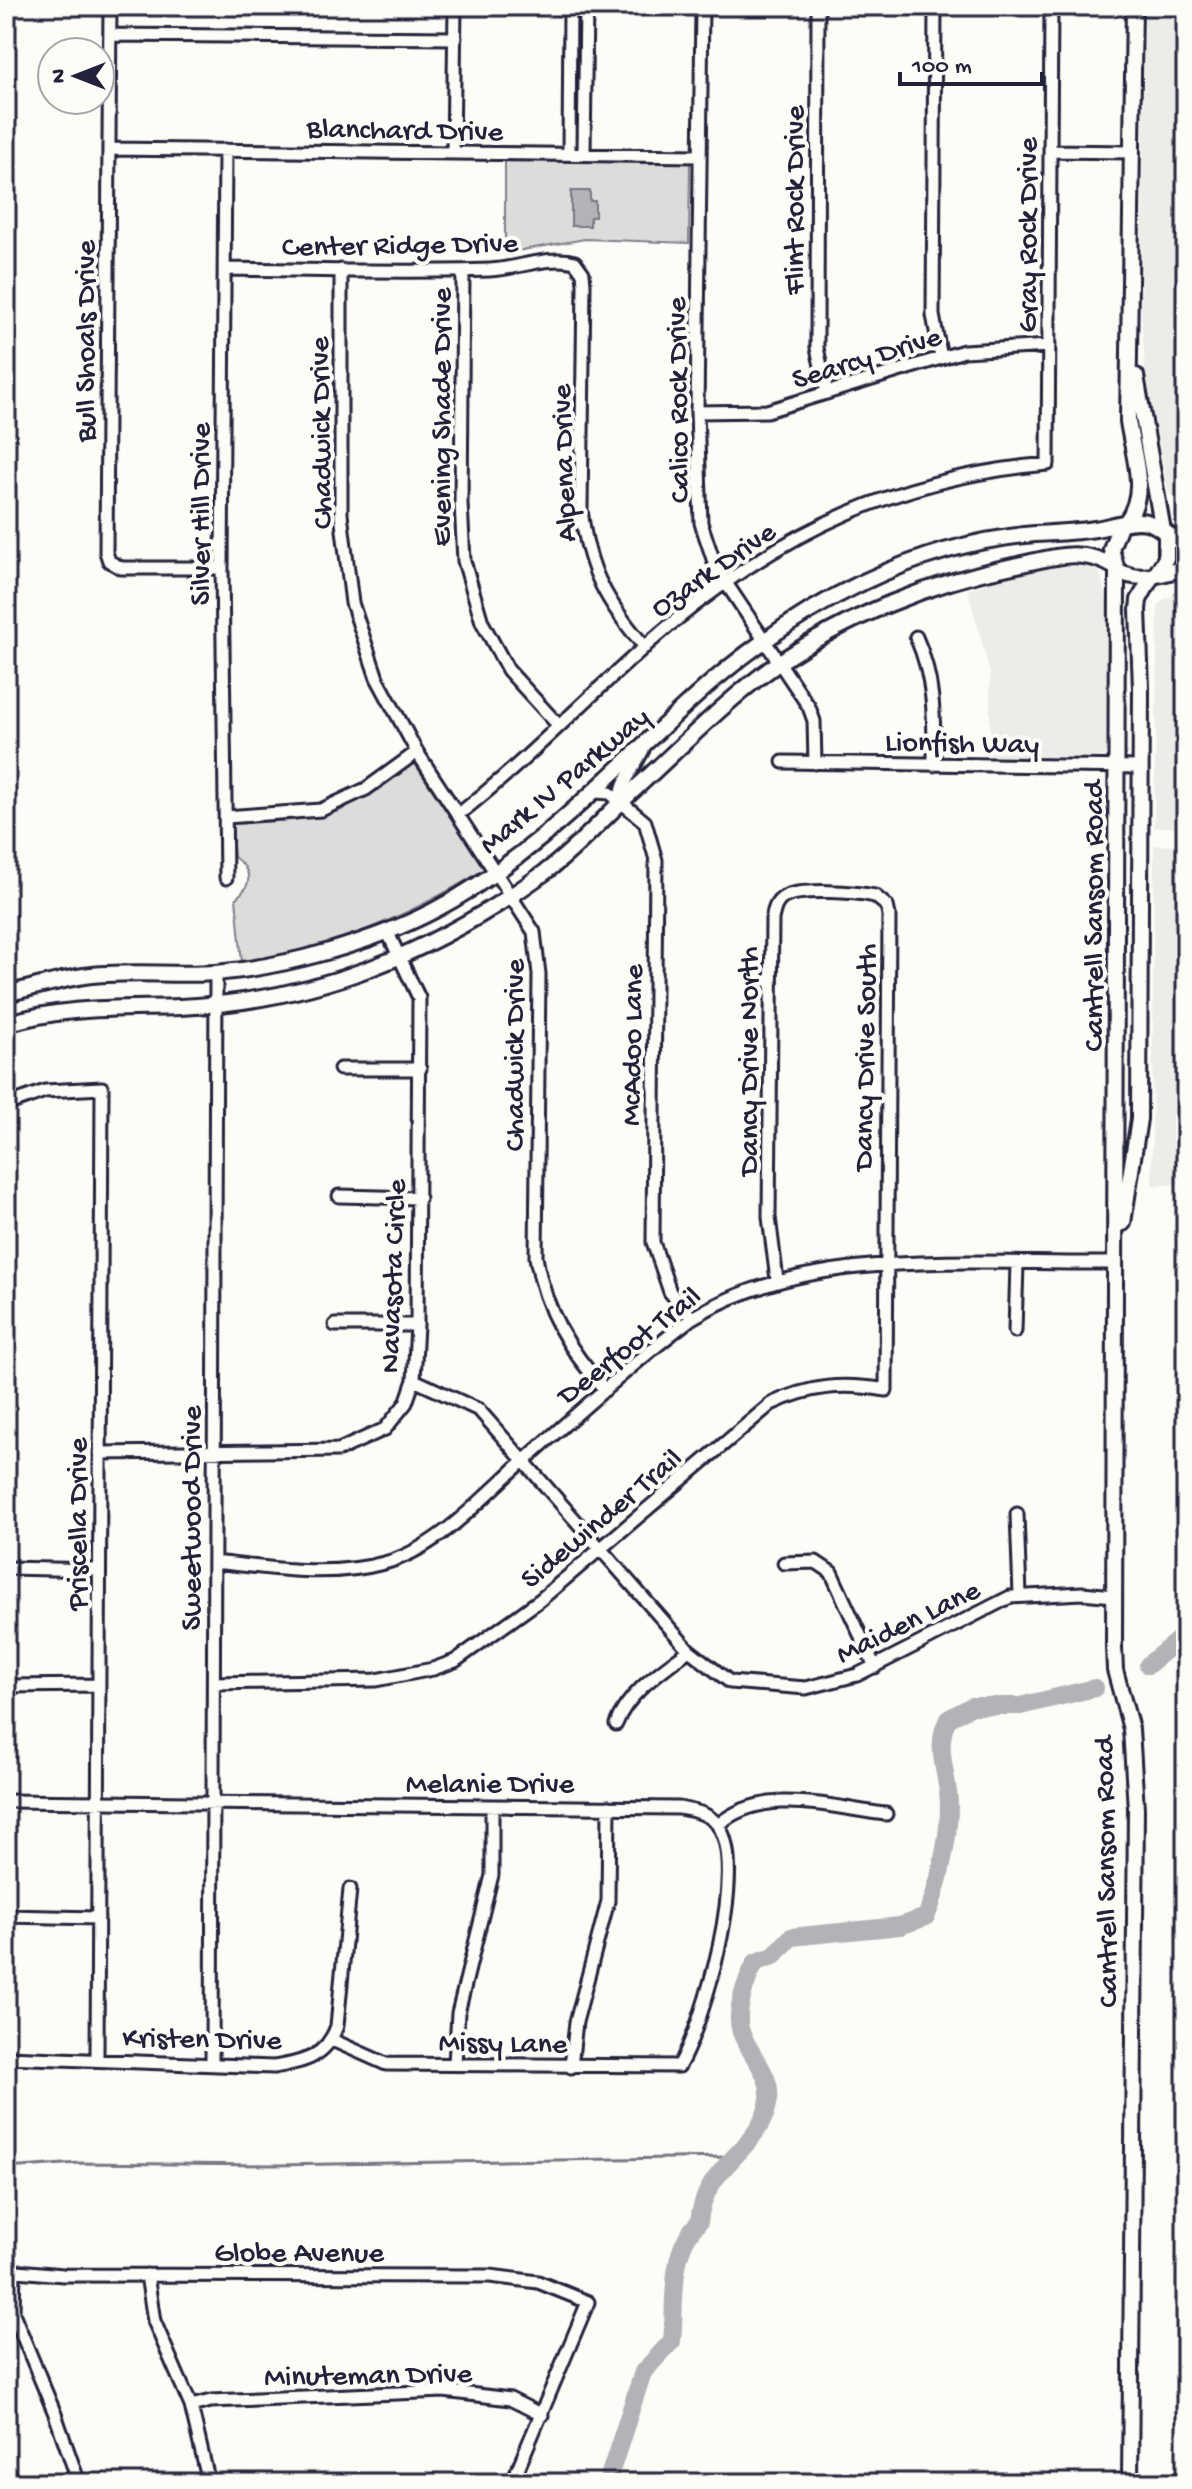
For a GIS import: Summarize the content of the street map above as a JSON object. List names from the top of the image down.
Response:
{
  "streets": {
    "main road": ["Mark IV Parkway", "Cantrell Sansom Road"],
    "street": [
      "Blanchard Drive",
      "Flint Rock Drive",
      "Gray Rock Drive",
      "Center Ridge Drive",
      "Bull Shoals Drive",
      "Searcy Drive",
      "Calico Rock Drive",
      "Evening Shade Drive",
      "Chadwick Drive",
      "Alpena Drive",
      "Silver Hill Drive",
      "Ozark Drive",
      "Lionfish Way",
      "McAdoo Lane",
      "Dancy Drive South",
      "Dancy Drive North",
      "Navasota Circle",
      "Deerfoot Trail",
      "Sidewinder Trail",
      "Sweetwood Drive",
      "Priscella Drive",
      "Maiden Lane",
      "Melanie Drive",
      "Kristen Drive",
      "Missy Lane",
      "Globe Avenue",
      "Minuteman Drive"
    ]
  },
  "crossings": [
    ["Blanchard Drive", "Bull Shoals Drive"],
    ["Blanchard Drive", "Calico Rock Drive"],
    ["Blanchard Drive", "Silver Hill Drive"],
    ["Flint Rock Drive", "Searcy Drive"],
    ["Gray Rock Drive", "Searcy Drive"],
    ["Gray Rock Drive", "Ozark Drive"],
    ["Center Ridge Drive", "Evening Shade Drive"],
    ["Center Ridge Drive", "Chadwick Drive"],
    ["Center Ridge Drive", "Alpena Drive"],
    ["Center Ridge Drive", "Silver Hill Drive"],
    ["Bull Shoals Drive", "Silver Hill Drive"],
    ["Searcy Drive", "Calico Rock Drive"],
    ["Calico Rock Drive", "Ozark Drive"],
    ["Calico Rock Drive", "Lionfish Way"],
    ["Calico Rock Drive", "Mark IV Parkway"],
    ["Evening Shade Drive", "Ozark Drive"],
    ["Chadwick Drive", "Ozark Drive"],
    ["Chadwick Drive", "Mark IV Parkway"],
    ["Chadwick Drive", "Deerfoot Trail"],
    ["Alpena Drive", "Ozark Drive"],
    ["Lionfish Way", "Cantrell Sansom Road"],
    ["Mark IV Parkway", "Cantrell Sansom Road"],
    ["Mark IV Parkway", "McAdoo Lane"],
    ["Mark IV Parkway", "Navasota Circle"],
    ["Mark IV Parkway", "Sweetwood Drive"],
    ["Cantrell Sansom Road", "Deerfoot Trail"],
    ["Cantrell Sansom Road", "Maiden Lane"],
    ["McAdoo Lane", "Deerfoot Trail"],
    ["Dancy Drive South", "Dancy Drive North"],
    ["Dancy Drive South", "Deerfoot Trail"],
    ["Dancy Drive South", "Sidewinder Trail"],
    ["Dancy Drive North", "Deerfoot Trail"],
    ["Navasota Circle", "Sweetwood Drive"],
    ["Navasota Circle", "Priscella Drive"],
    ["Navasota Circle", "Maiden Lane"],
    ["Deerfoot Trail", "Sidewinder Trail"],
    ["Deerfoot Trail", "Sweetwood Drive"],
    ["Deerfoot Trail", "Maiden Lane"],
    ["Sidewinder Trail", "Sweetwood Drive"],
    ["Sidewinder Trail", "Maiden Lane"],
    ["Sweetwood Drive", "Melanie Drive"],
    ["Sweetwood Drive", "Kristen Drive"],
    ["Priscella Drive", "Melanie Drive"],
    ["Priscella Drive", "Kristen Drive"],
    ["Melanie Drive", "Missy Lane"],
    ["Kristen Drive", "Missy Lane"],
    ["Globe Avenue", "Minuteman Drive"]
  ],
  "scale_bar": "100 m",
  "north": "left"
}
